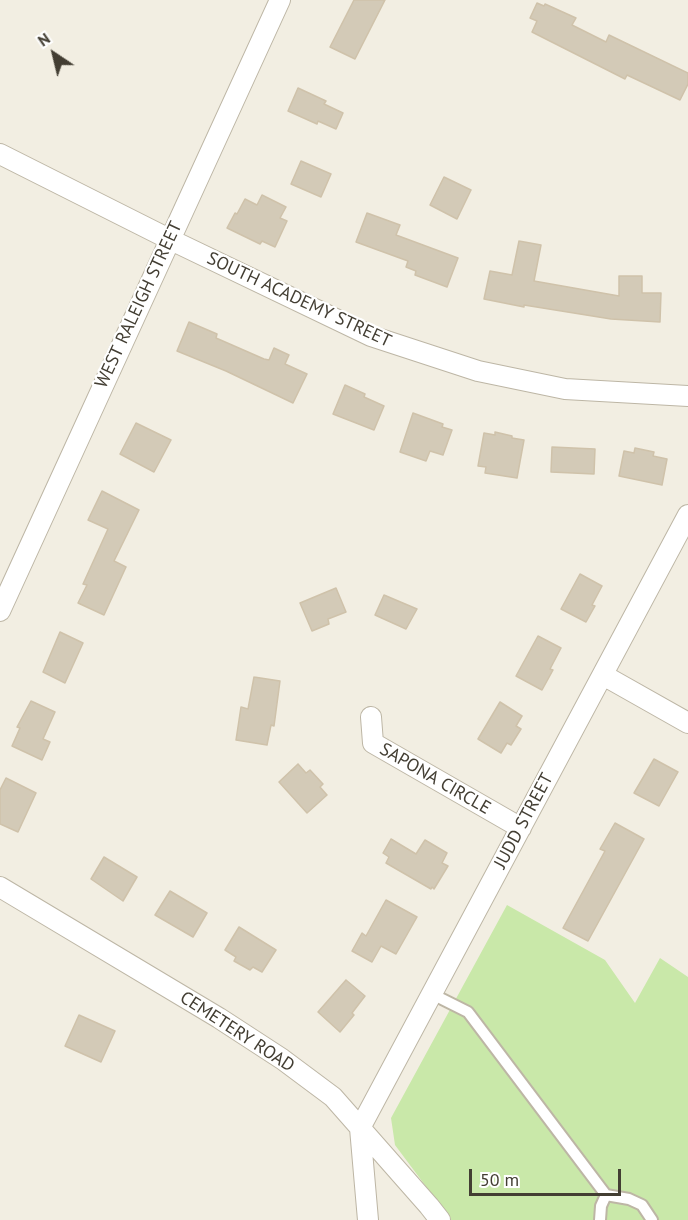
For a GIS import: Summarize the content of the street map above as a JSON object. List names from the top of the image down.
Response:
{
  "streets": {
    "street": [
      "SOUTH ACADEMY STREET",
      "WEST RALEIGH STREET",
      "SAPONA CIRCLE",
      "JUDD STREET",
      "CEMETERY ROAD"
    ]
  },
  "crossings": [
    ["SOUTH ACADEMY STREET", "WEST RALEIGH STREET"],
    ["SAPONA CIRCLE", "JUDD STREET"],
    ["JUDD STREET", "CEMETERY ROAD"]
  ],
  "scale_bar": "50 m",
  "north": "top left"
}
